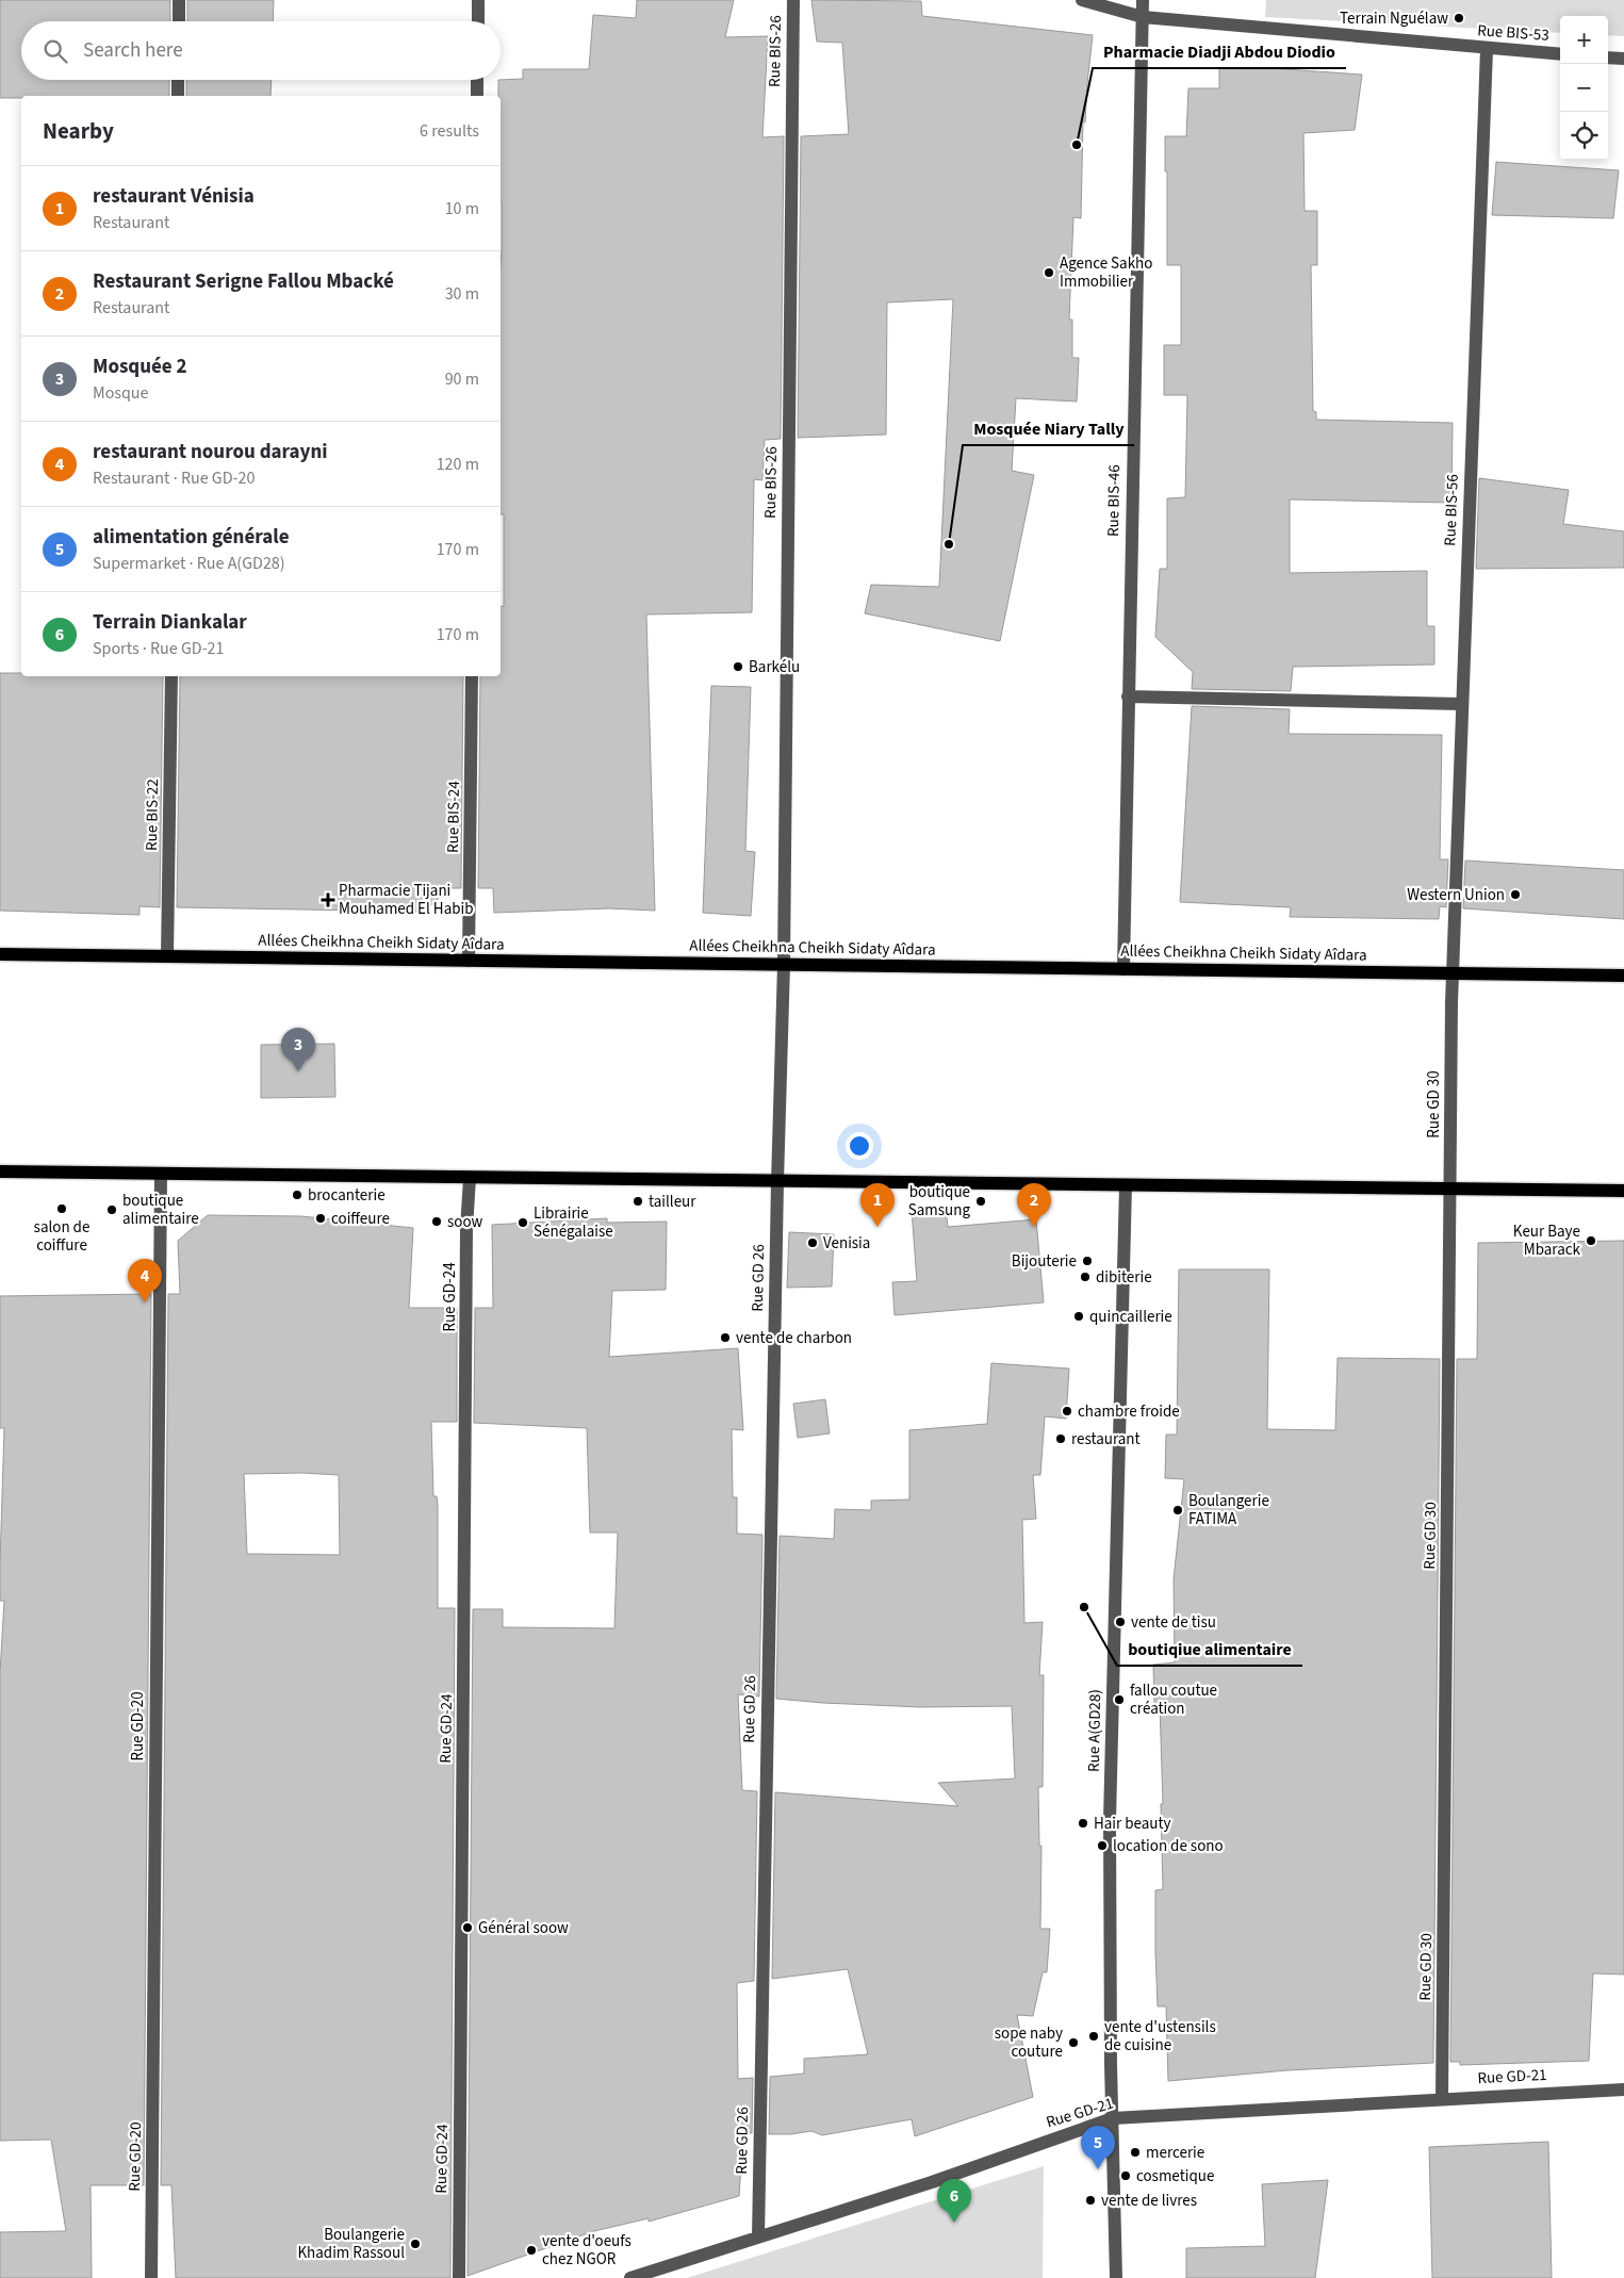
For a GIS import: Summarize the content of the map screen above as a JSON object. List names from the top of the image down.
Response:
{
  "streets": {
    "main road": ["Allées Cheikhna Cheikh Sidaty Aîdara"],
    "street": [
      "Rue BIS-53",
      "Rue BIS-26",
      "Rue BIS-46",
      "Rue BIS-56",
      "Rue BIS-22",
      "Rue BIS-24",
      "Rue GD 30",
      "Rue GD 26",
      "Rue GD-24",
      "Rue GD-20",
      "Rue A(GD28)",
      "Rue GD-21"
    ]
  },
  "crossings": [
    ["Rue BIS-53", "Rue BIS-46"],
    ["Rue BIS-53", "Rue BIS-56"],
    ["Rue BIS-26", "Allées Cheikhna Cheikh Sidaty Aîdara"],
    ["Rue BIS-26", "Rue GD 26"],
    ["Rue BIS-46", "Allées Cheikhna Cheikh Sidaty Aîdara"],
    ["Rue BIS-56", "Allées Cheikhna Cheikh Sidaty Aîdara"],
    ["Rue BIS-56", "Rue GD 30"],
    ["Rue BIS-22", "Allées Cheikhna Cheikh Sidaty Aîdara"],
    ["Rue BIS-24", "Allées Cheikhna Cheikh Sidaty Aîdara"],
    ["Allées Cheikhna Cheikh Sidaty Aîdara", "Rue GD 30"],
    ["Rue GD 30", "Rue GD-21"],
    ["Rue GD 26", "Rue GD-21"],
    ["Rue A(GD28)", "Rue GD-21"]
  ],
  "places": {
    "other": [
      "Terrain Nguélaw",
      "Pharmacie Diadji Abdou Diodio",
      "Agence Sakho Immobilier",
      "Mosquée Niary Tally",
      "Barkélu",
      "Western Union",
      "brocanterie",
      "tailleur",
      "boutique Samsung",
      "salon de coiffure",
      "boutique alimentaire",
      "coiffeure",
      "soow",
      "Librairie Sénégalaise",
      "Keur Baye Mbarack",
      "Venisia",
      "Bijouterie",
      "dibiterie",
      "quincaillerie",
      "vente de charbon",
      "chambre froide",
      "restaurant",
      "Boulangerie FATIMA",
      "boutiqiue alimentaire",
      "vente de tisu",
      "fallou coutue création",
      "Hair beauty",
      "location de sono",
      "Général soow",
      "vente d'ustensils de cuisine",
      "sope naby couture",
      "mercerie",
      "cosmetique",
      "vente de livres",
      "Boulangerie Khadim Rassoul",
      "vente d'oeufs chez NGOR"
    ],
    "health": ["Pharmacie Tijani Mouhamed El Habib"]
  },
  "page": {
    "map_buttons": ["+", "−"],
    "search": "Search here",
    "heading": ["Nearby", "6 results"],
    "list": [
      {
        "mark": "1",
        "name": "restaurant Vénisia",
        "note": "Restaurant",
        "value": "10 m"
      },
      {
        "mark": "2",
        "name": "Restaurant Serigne Fallou Mbacké",
        "note": "Restaurant",
        "value": "30 m"
      },
      {
        "mark": "3",
        "name": "Mosquée 2",
        "note": "Mosque",
        "value": "90 m"
      },
      {
        "mark": "4",
        "name": "restaurant nourou darayni",
        "note": "Restaurant · Rue GD-20",
        "value": "120 m"
      },
      {
        "mark": "5",
        "name": "alimentation générale",
        "note": "Supermarket · Rue A(GD28)",
        "value": "170 m"
      },
      {
        "mark": "6",
        "name": "Terrain Diankalar",
        "note": "Sports · Rue GD-21",
        "value": "170 m"
      }
    ],
    "pins": [
      "3",
      "1",
      "2",
      "4",
      "5",
      "6"
    ]
  }
}
